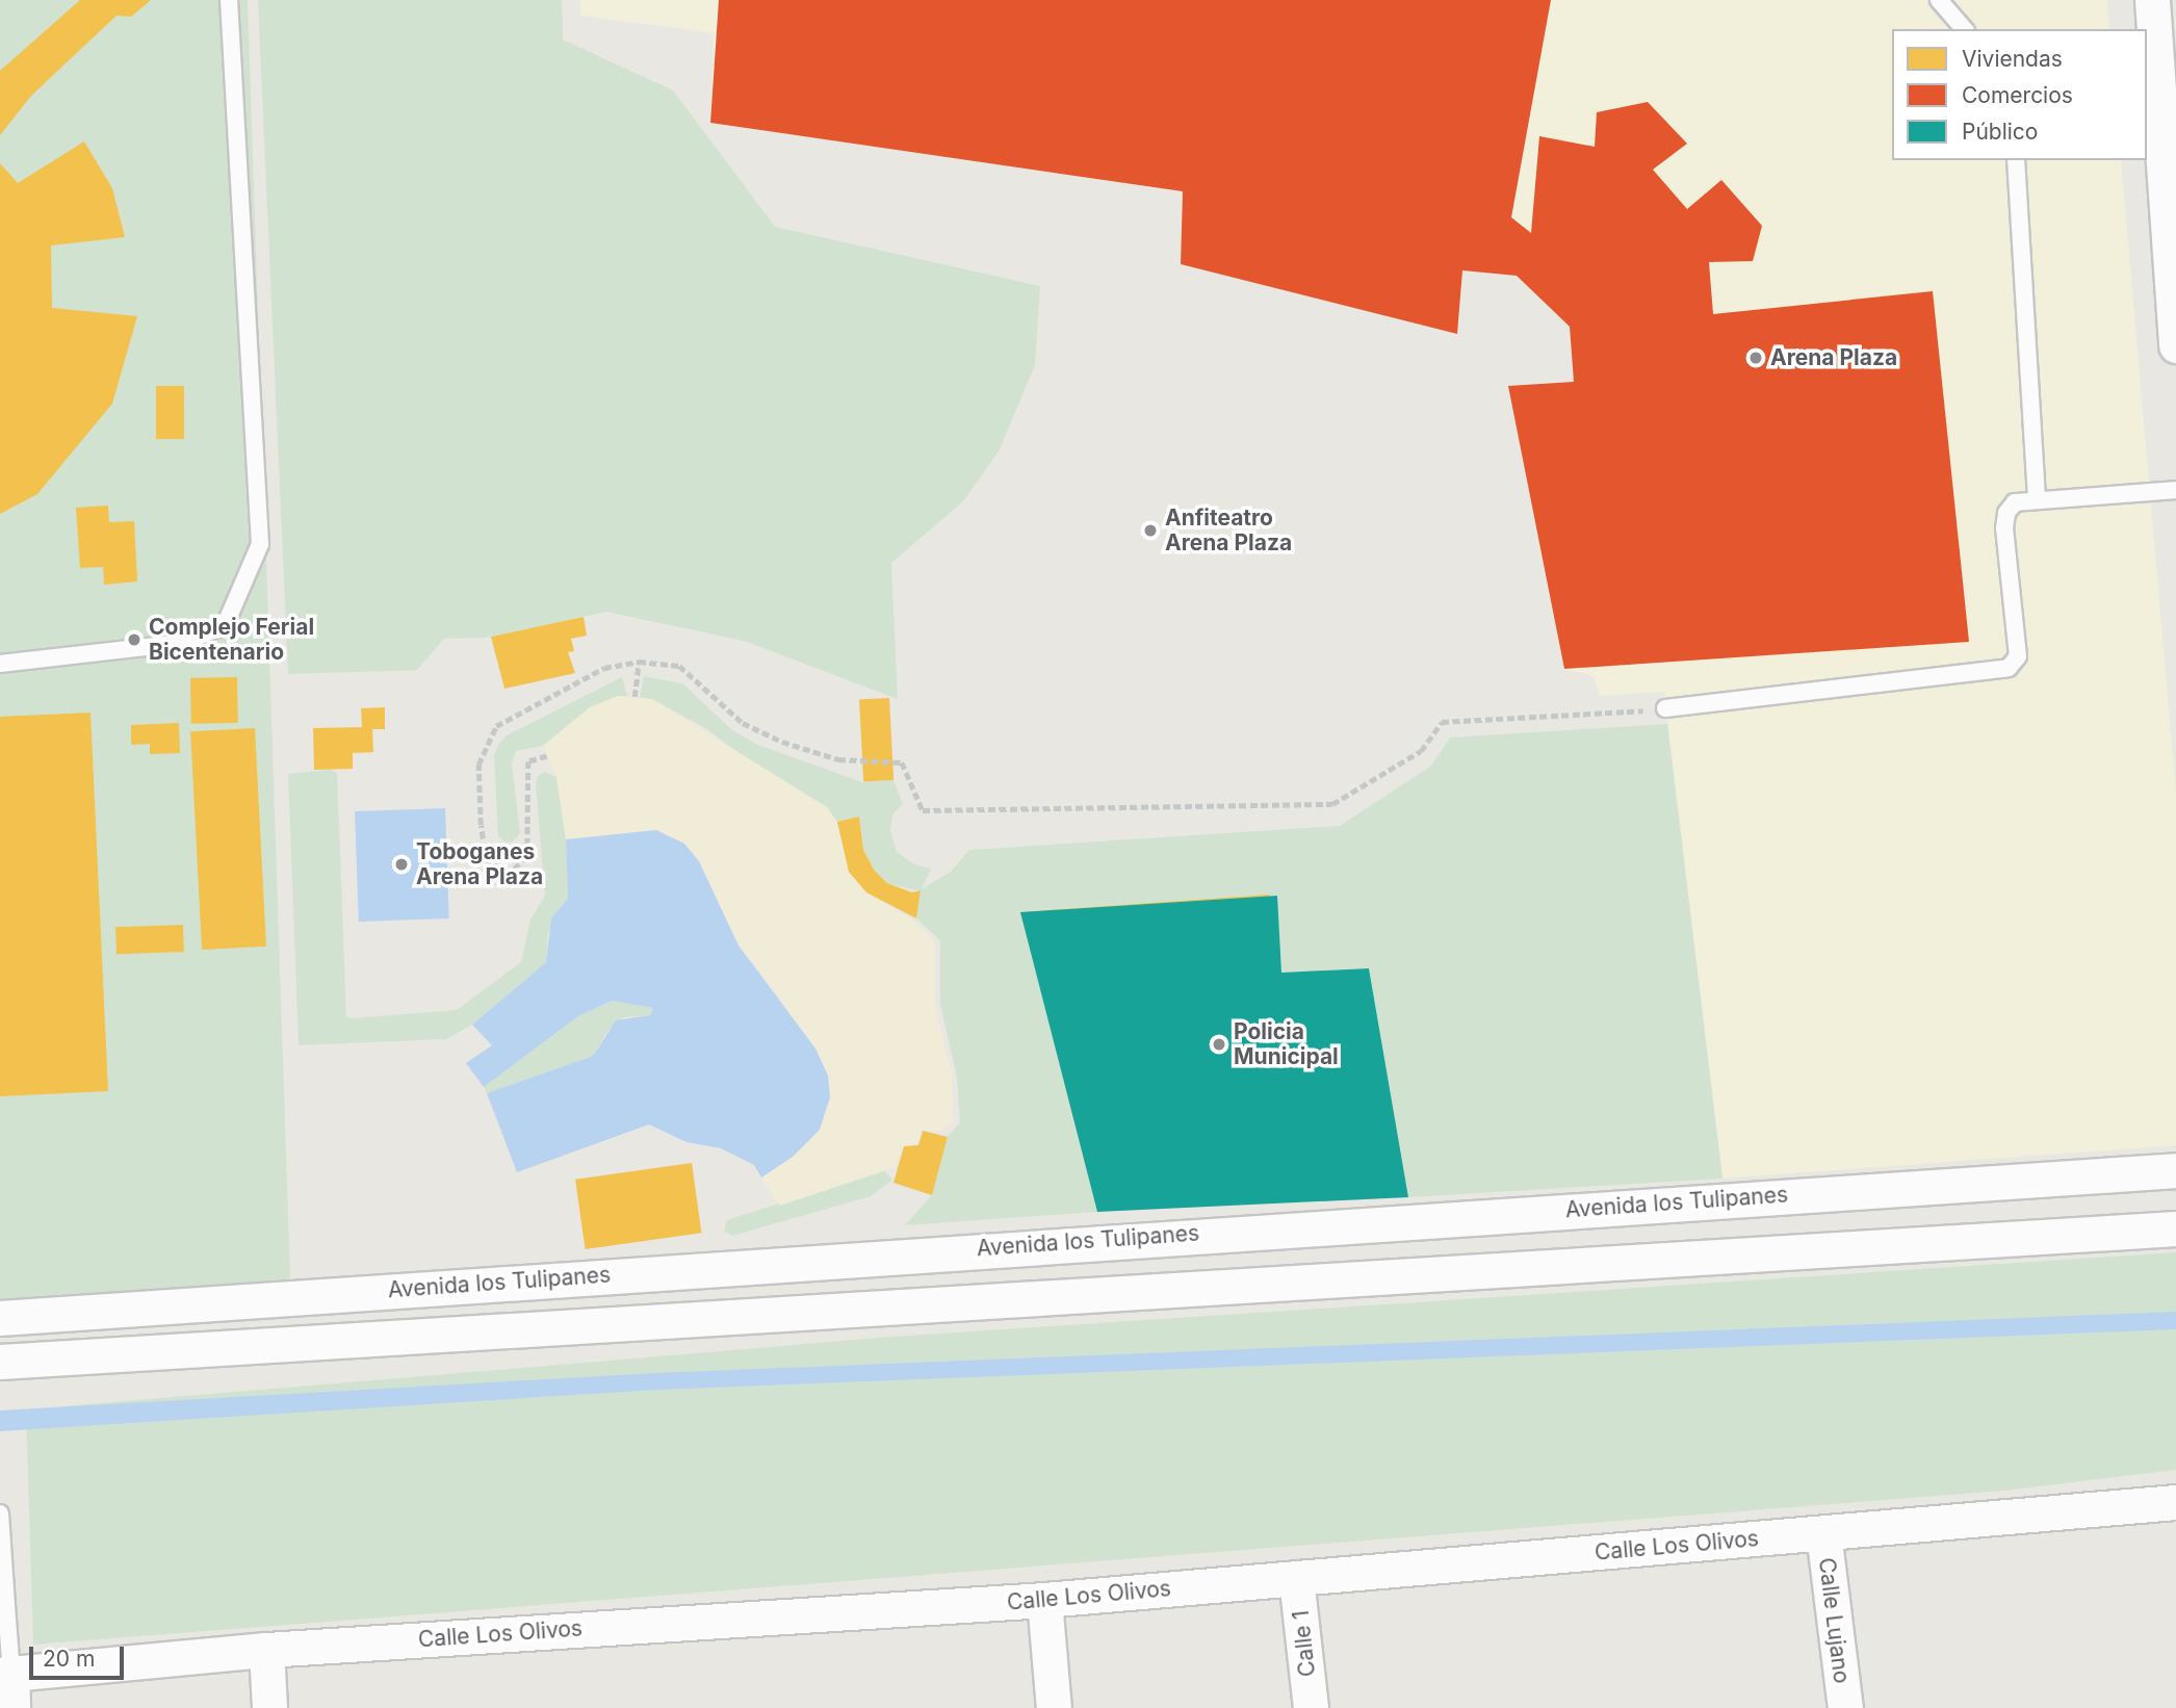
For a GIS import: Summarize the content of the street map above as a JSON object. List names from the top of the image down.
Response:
{
  "streets": {
    "street": [
      "Avenida los Tulipanes",
      "Calle Los Olivos",
      "Calle Lujano",
      "Calle 1"
    ]
  },
  "crossings": [
    ["Calle Los Olivos", "Calle Lujano"],
    ["Calle Los Olivos", "Calle 1"]
  ],
  "places": [
    "Arena Plaza",
    "Anfiteatro Arena Plaza",
    "Complejo Ferial Bicentenario",
    "Toboganes Arena Plaza",
    "Policia Municipal"
  ],
  "legend": ["Viviendas", "Comercios", "Público"],
  "scale_bar": "20 m"
}
